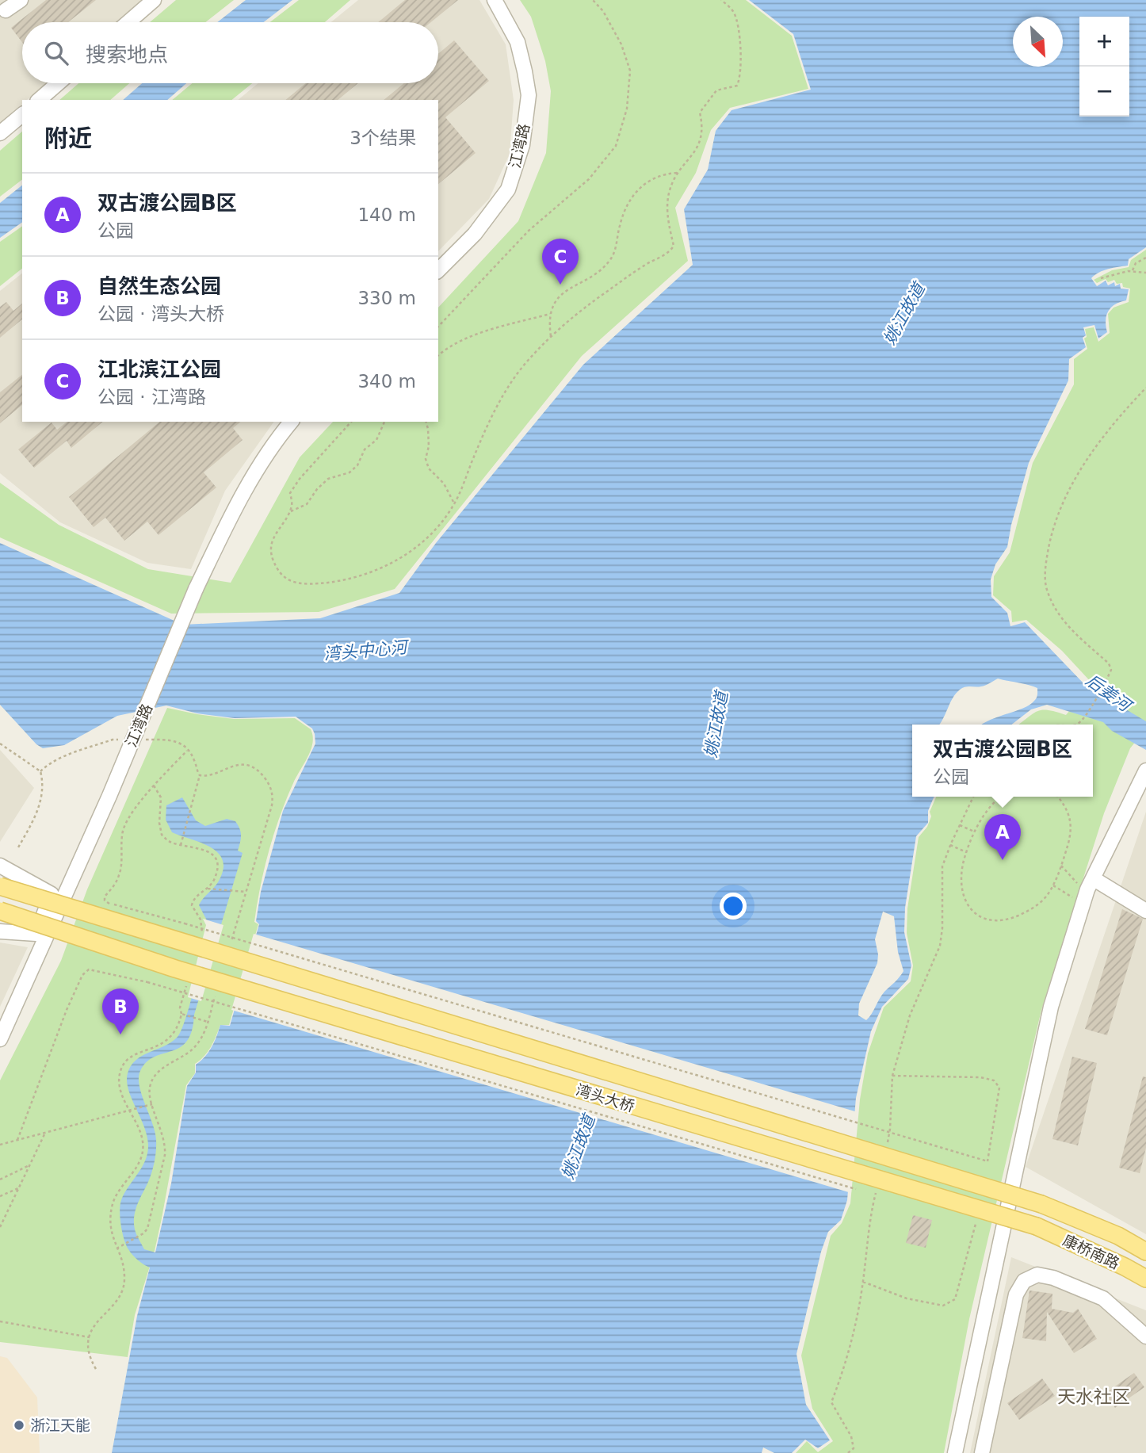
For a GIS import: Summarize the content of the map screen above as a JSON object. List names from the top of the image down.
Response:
{
  "streets": {
    "main road": ["湾头大桥", "康桥南路"],
    "street": ["江湾路"]
  },
  "crossings": [
    ["湾头大桥", "康桥南路"]
  ],
  "districts": ["天水社区"],
  "water": ["姚江故道", "湾头中心河", "后姜河"],
  "places": ["浙江天能"],
  "north": "bottom right",
  "page": {
    "map_buttons": ["+", "−"],
    "search": "搜索地点",
    "heading": ["附近", "3个结果"],
    "list": [
      {
        "mark": "A",
        "name": "双古渡公园B区",
        "note": "公园",
        "value": "140 m"
      },
      {
        "mark": "B",
        "name": "自然生态公园",
        "note": "公园 · 湾头大桥",
        "value": "330 m"
      },
      {
        "mark": "C",
        "name": "江北滨江公园",
        "note": "公园 · 江湾路",
        "value": "340 m"
      }
    ],
    "pins": ["C", "A", "B"],
    "popup": ["双古渡公园B区", "公园"]
  }
}
